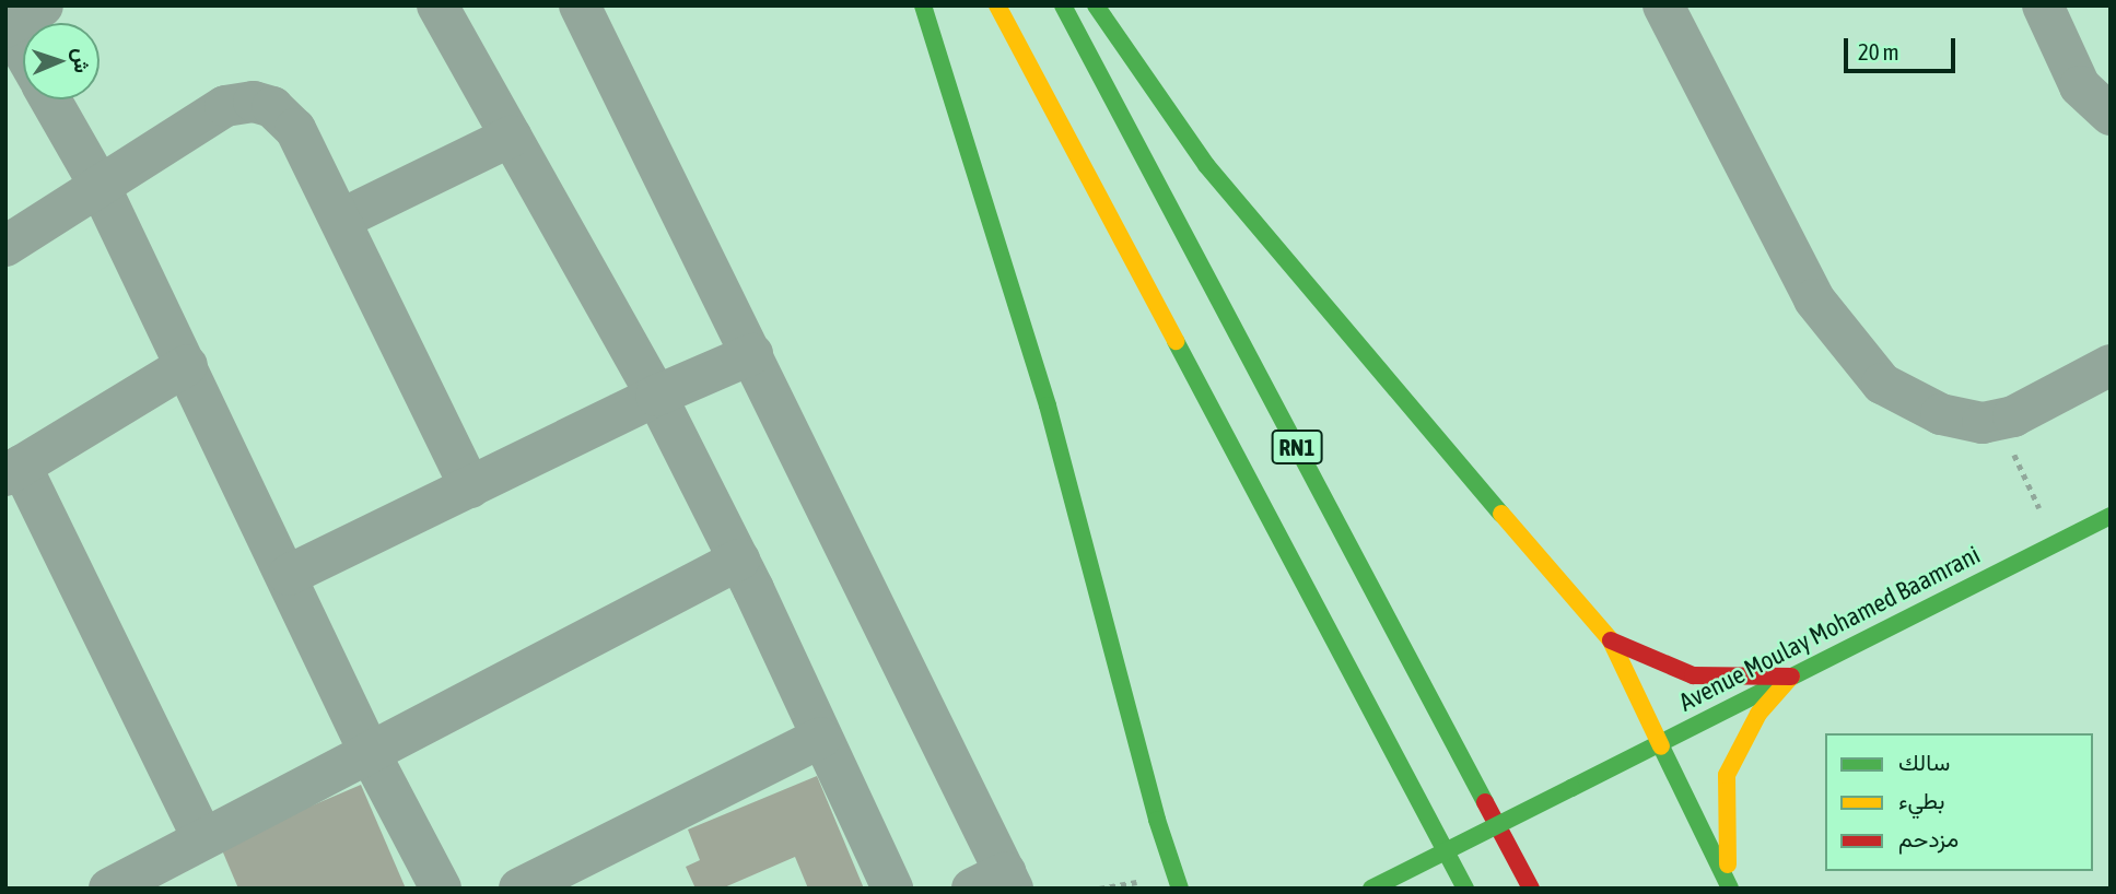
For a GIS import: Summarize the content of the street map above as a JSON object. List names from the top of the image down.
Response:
{
  "streets": {
    "main road": ["RN1", "Avenue Moulay Mohamed Baamrani"]
  },
  "legend": ["سالك", "بطيء", "مزدحم"],
  "scale_bar": "20 m",
  "north": "right"
}
